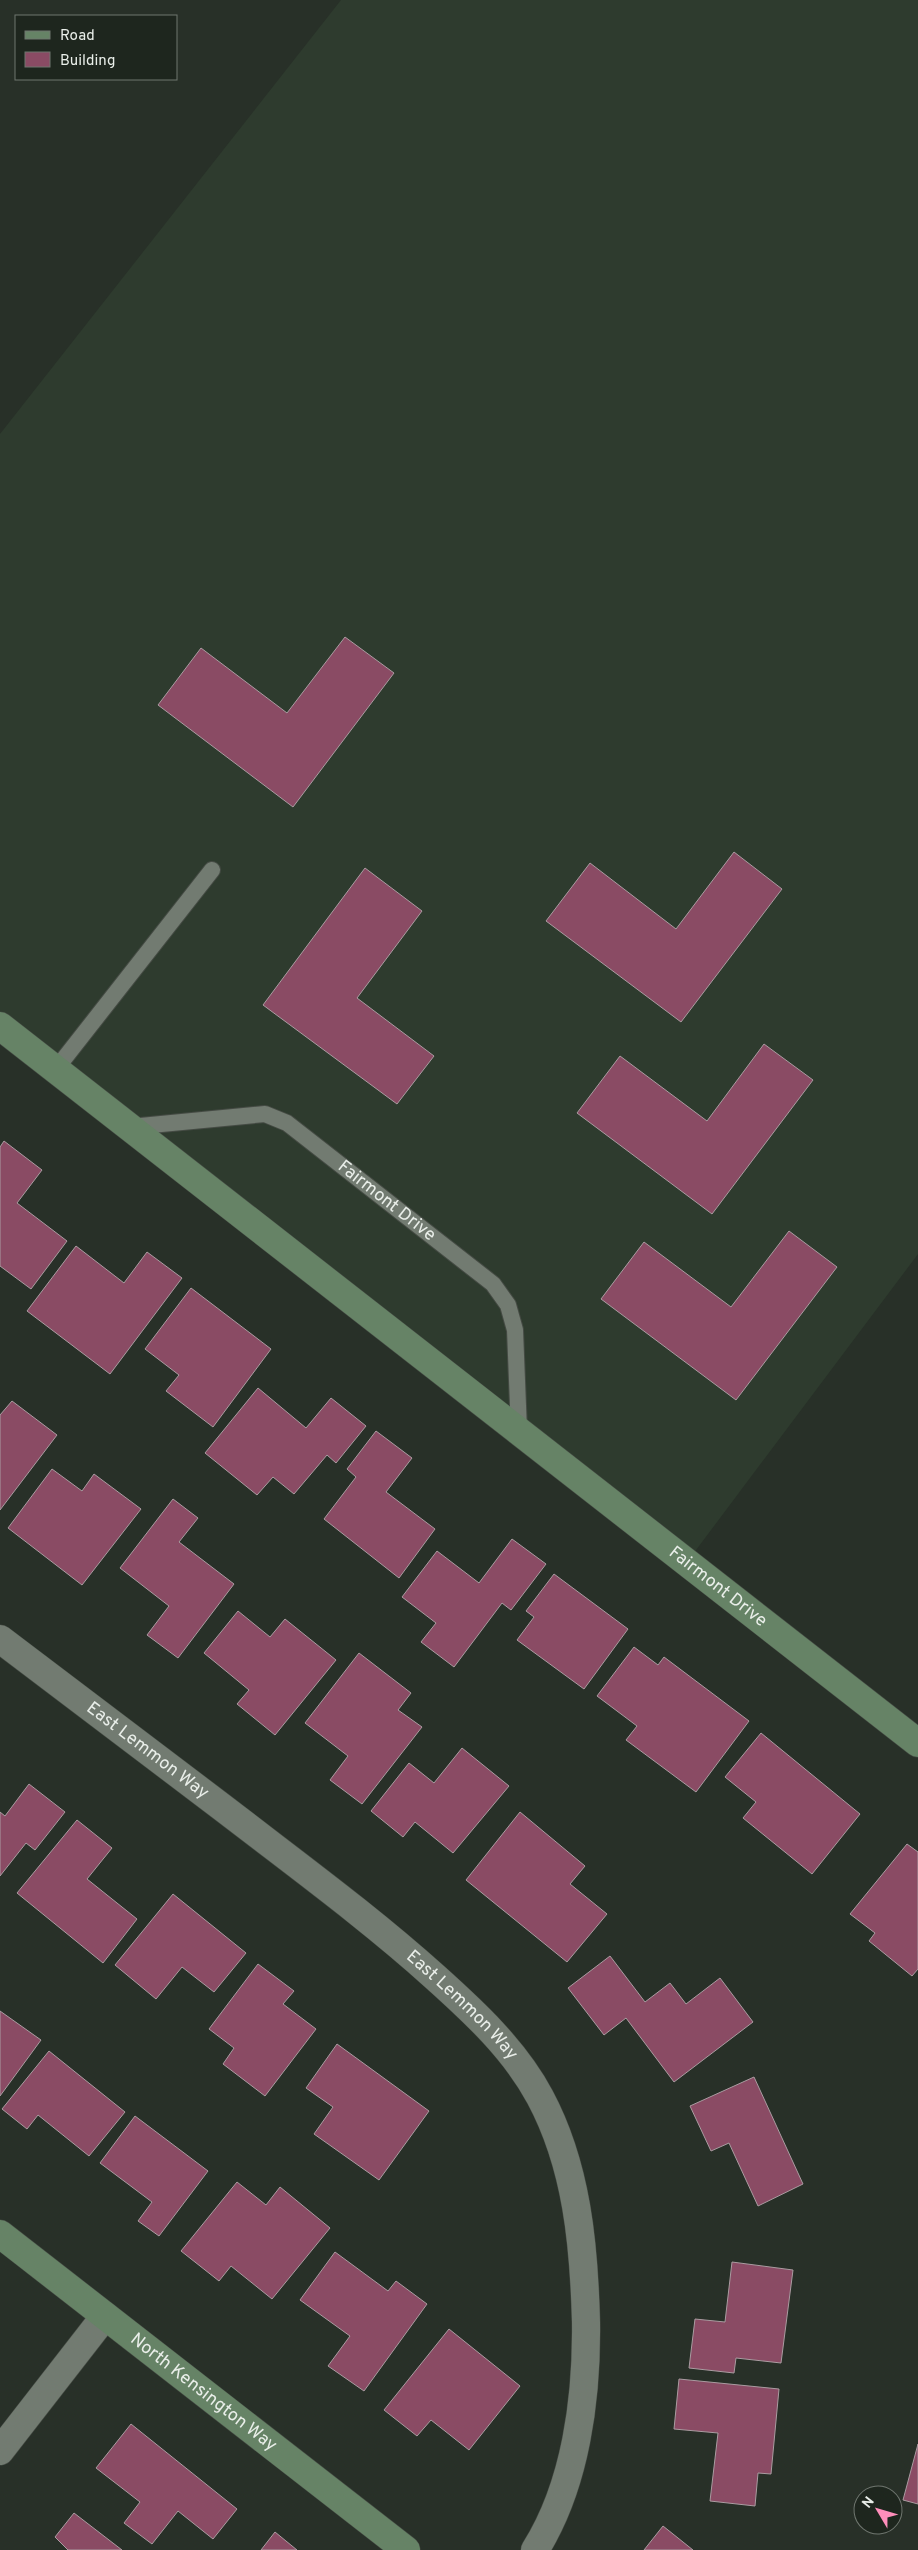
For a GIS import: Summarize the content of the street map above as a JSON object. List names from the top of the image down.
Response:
{
  "streets": {
    "street": ["Fairmont Drive", "East Lemmon Way", "North Kensington Way"]
  },
  "legend": ["Road", "Building"],
  "north": "top left"
}
